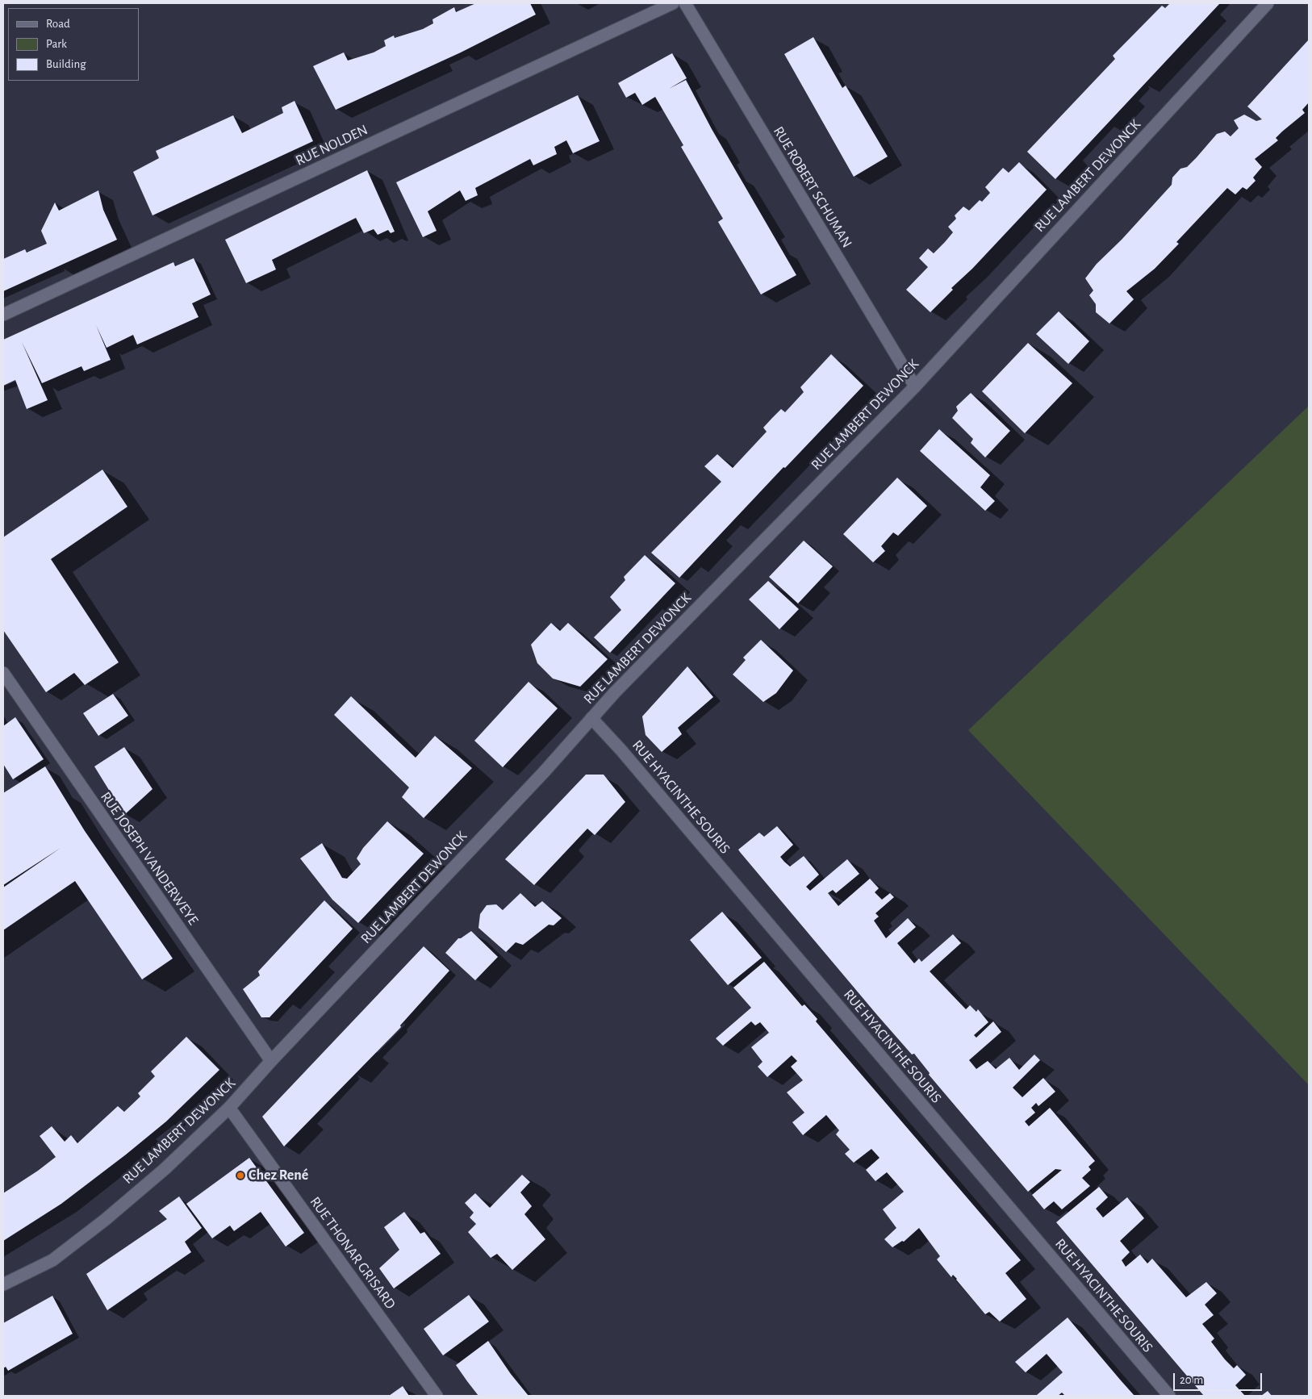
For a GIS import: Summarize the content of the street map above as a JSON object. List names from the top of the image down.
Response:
{
  "streets": {
    "street": [
      "RUE NOLDEN",
      "RUE LAMBERT DEWONCK",
      "RUE ROBERT SCHUMAN",
      "RUE HYACINTHE SOURIS",
      "RUE JOSEPH VANDERWEYE",
      "RUE THONAR GRISARD"
    ]
  },
  "crossings": [
    ["RUE LAMBERT DEWONCK", "RUE ROBERT SCHUMAN"],
    ["RUE LAMBERT DEWONCK", "RUE HYACINTHE SOURIS"],
    ["RUE LAMBERT DEWONCK", "RUE JOSEPH VANDERWEYE"],
    ["RUE LAMBERT DEWONCK", "RUE THONAR GRISARD"]
  ],
  "places": ["Chez René"],
  "legend": ["Road", "Park", "Building"],
  "scale_bar": "20 m"
}
